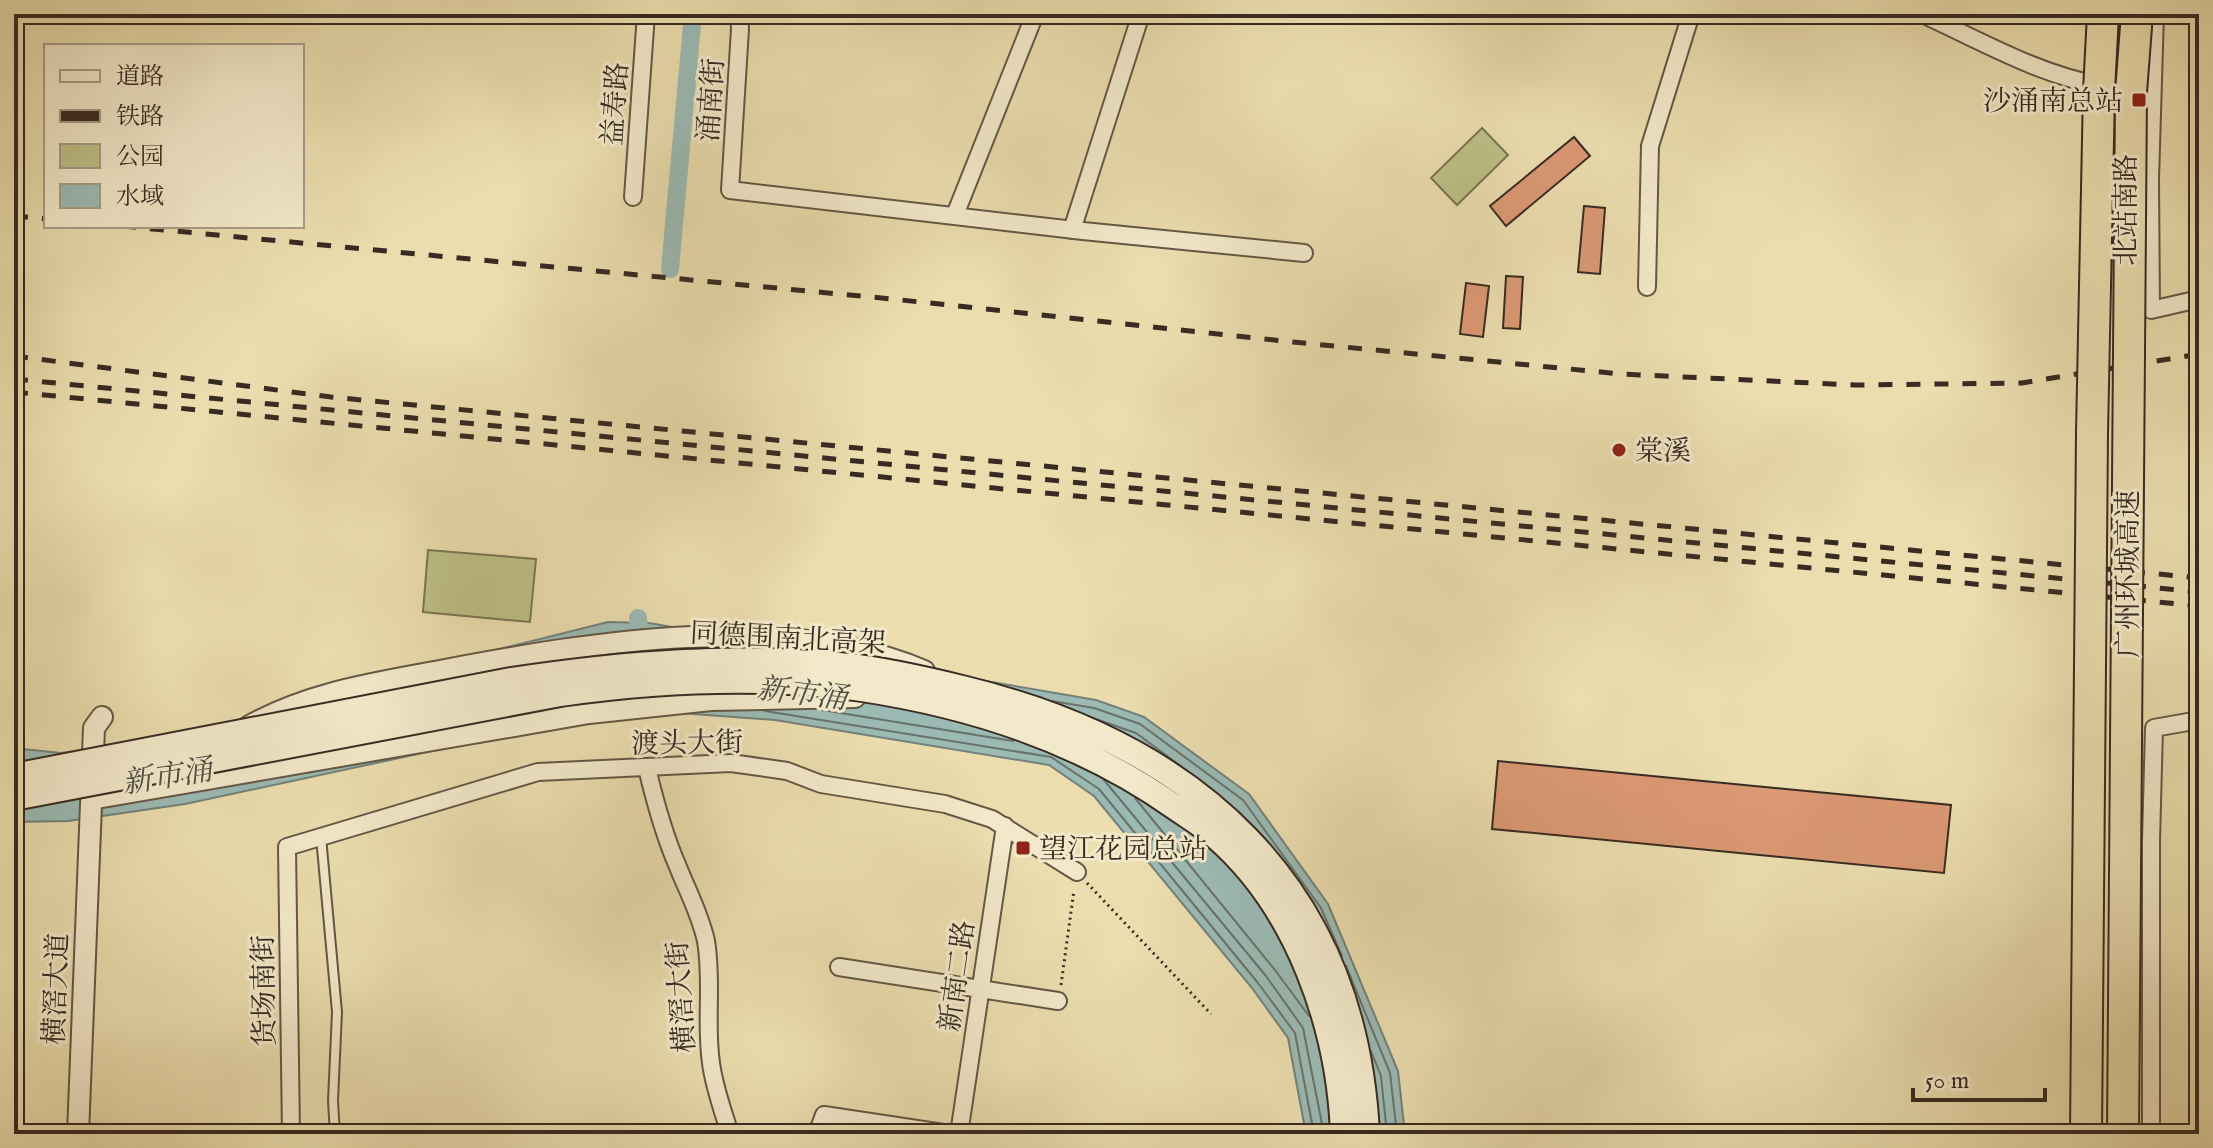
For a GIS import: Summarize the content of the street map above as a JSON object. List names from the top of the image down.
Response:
{
  "streets": {
    "highway": ["广州环城高速"],
    "main road": ["同德围南北高架"],
    "street": [
      "涌南街",
      "益寿路",
      "北站南路",
      "渡头大街",
      "新南二路",
      "横滘大道",
      "货场南街",
      "横滘大街"
    ]
  },
  "crossings": [
    ["渡头大街", "新南二路"],
    ["渡头大街", "货场南街"],
    ["渡头大街", "横滘大街"]
  ],
  "water": ["新市涌"],
  "places": {
    "transit": ["沙涌南总站", "望江花园总站"],
    "other": ["棠溪"]
  },
  "legend": [
    "道路",
    "铁路",
    "公园",
    "水域"
  ],
  "scale_bar": "50 m"
}
